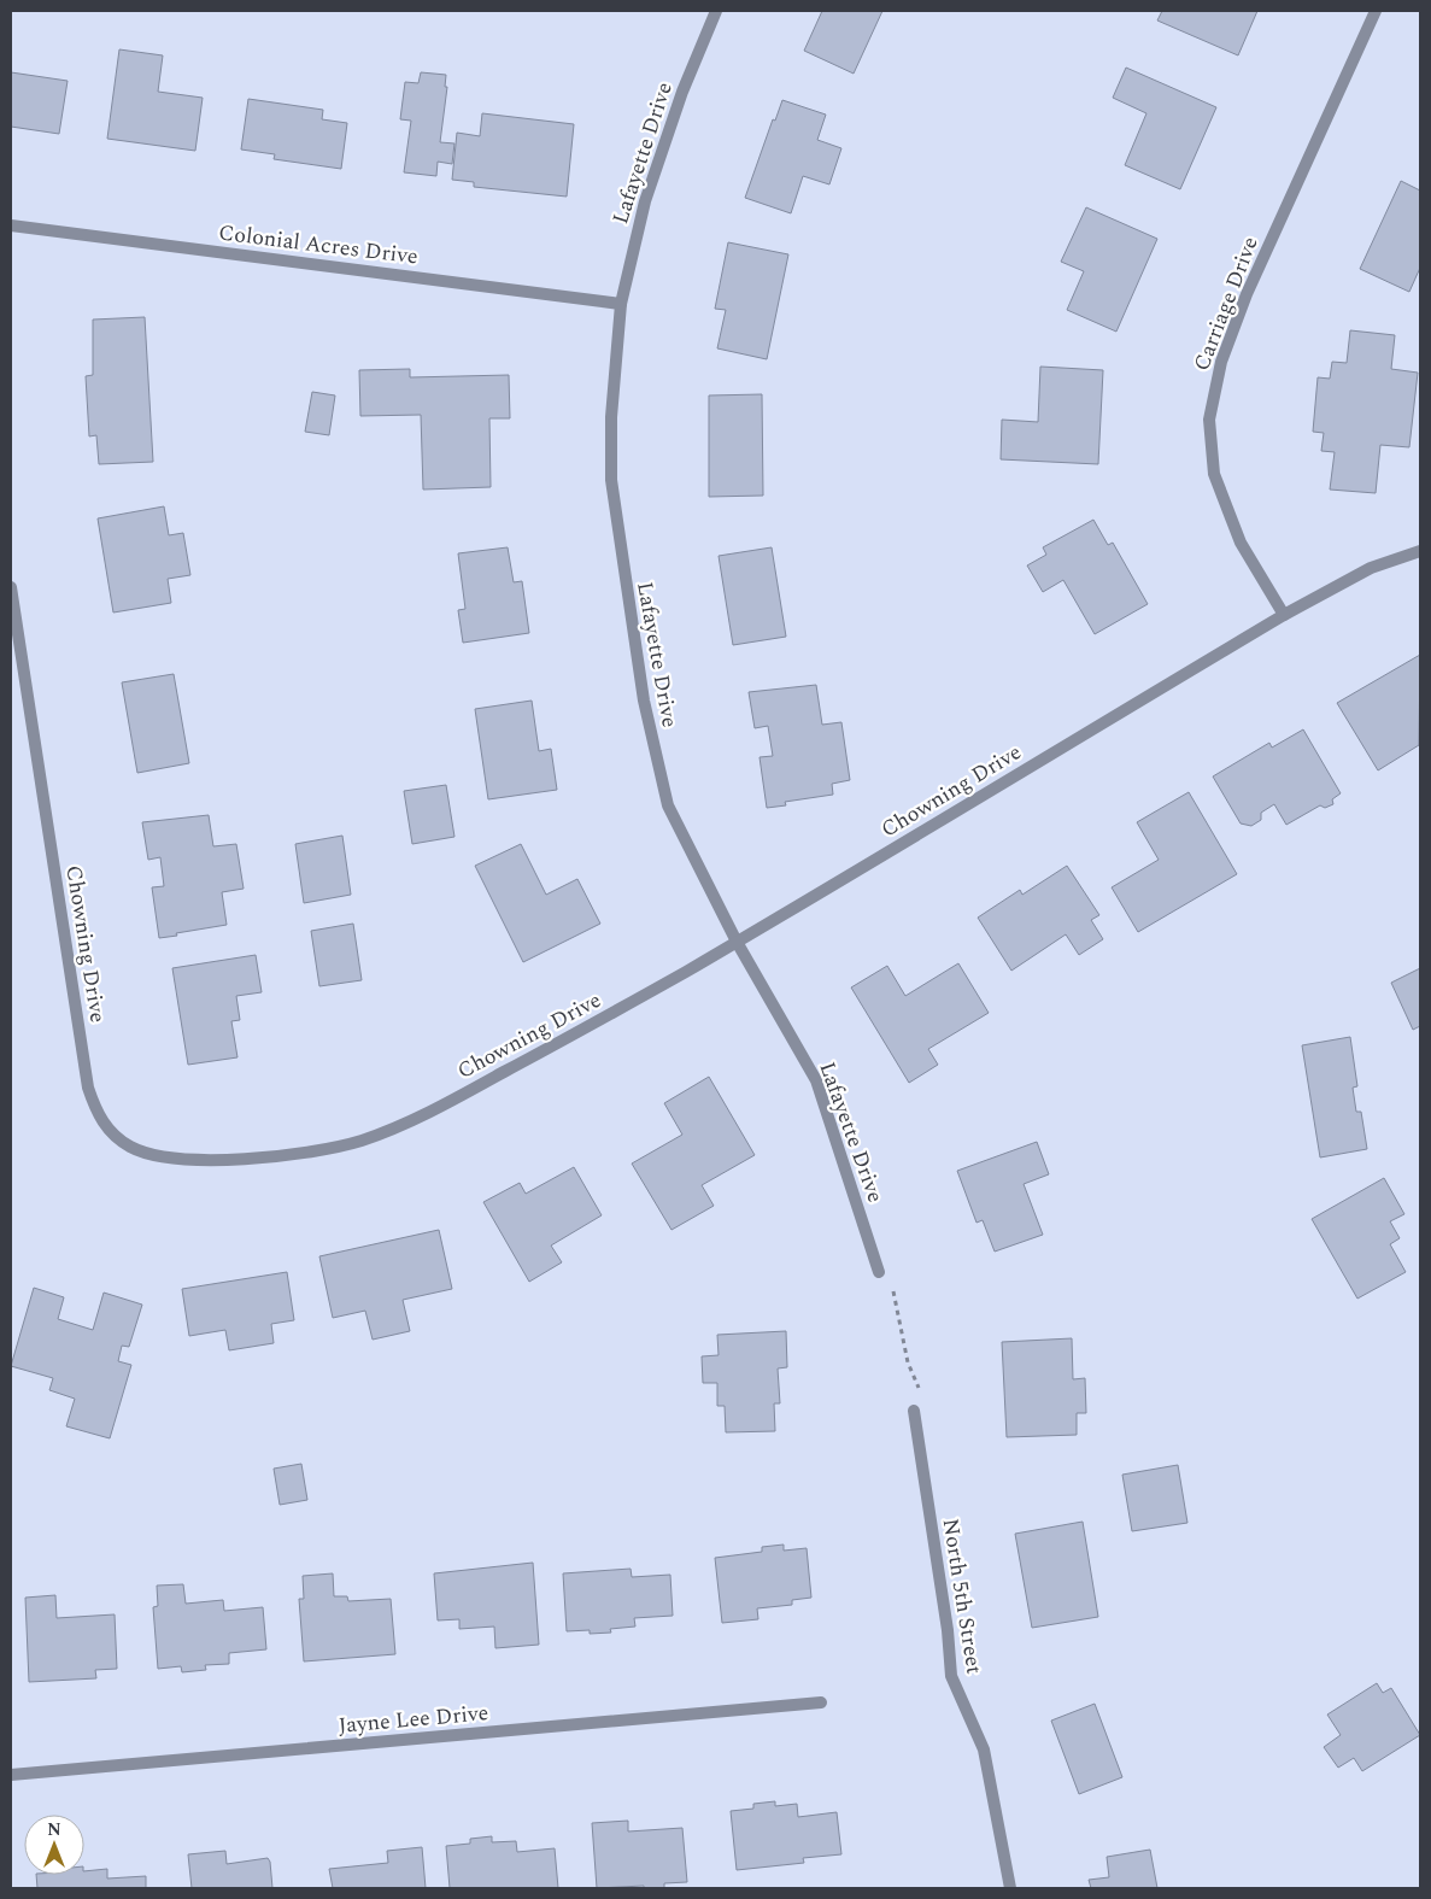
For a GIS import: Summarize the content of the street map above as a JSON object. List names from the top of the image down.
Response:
{
  "streets": {
    "street": [
      "Lafayette Drive",
      "Colonial Acres Drive",
      "Carriage Drive",
      "Chowning Drive",
      "North 5th Street",
      "Jayne Lee Drive"
    ]
  },
  "crossings": [
    ["Lafayette Drive", "Colonial Acres Drive"],
    ["Lafayette Drive", "Chowning Drive"],
    ["Carriage Drive", "Chowning Drive"]
  ],
  "north": "top"
}
